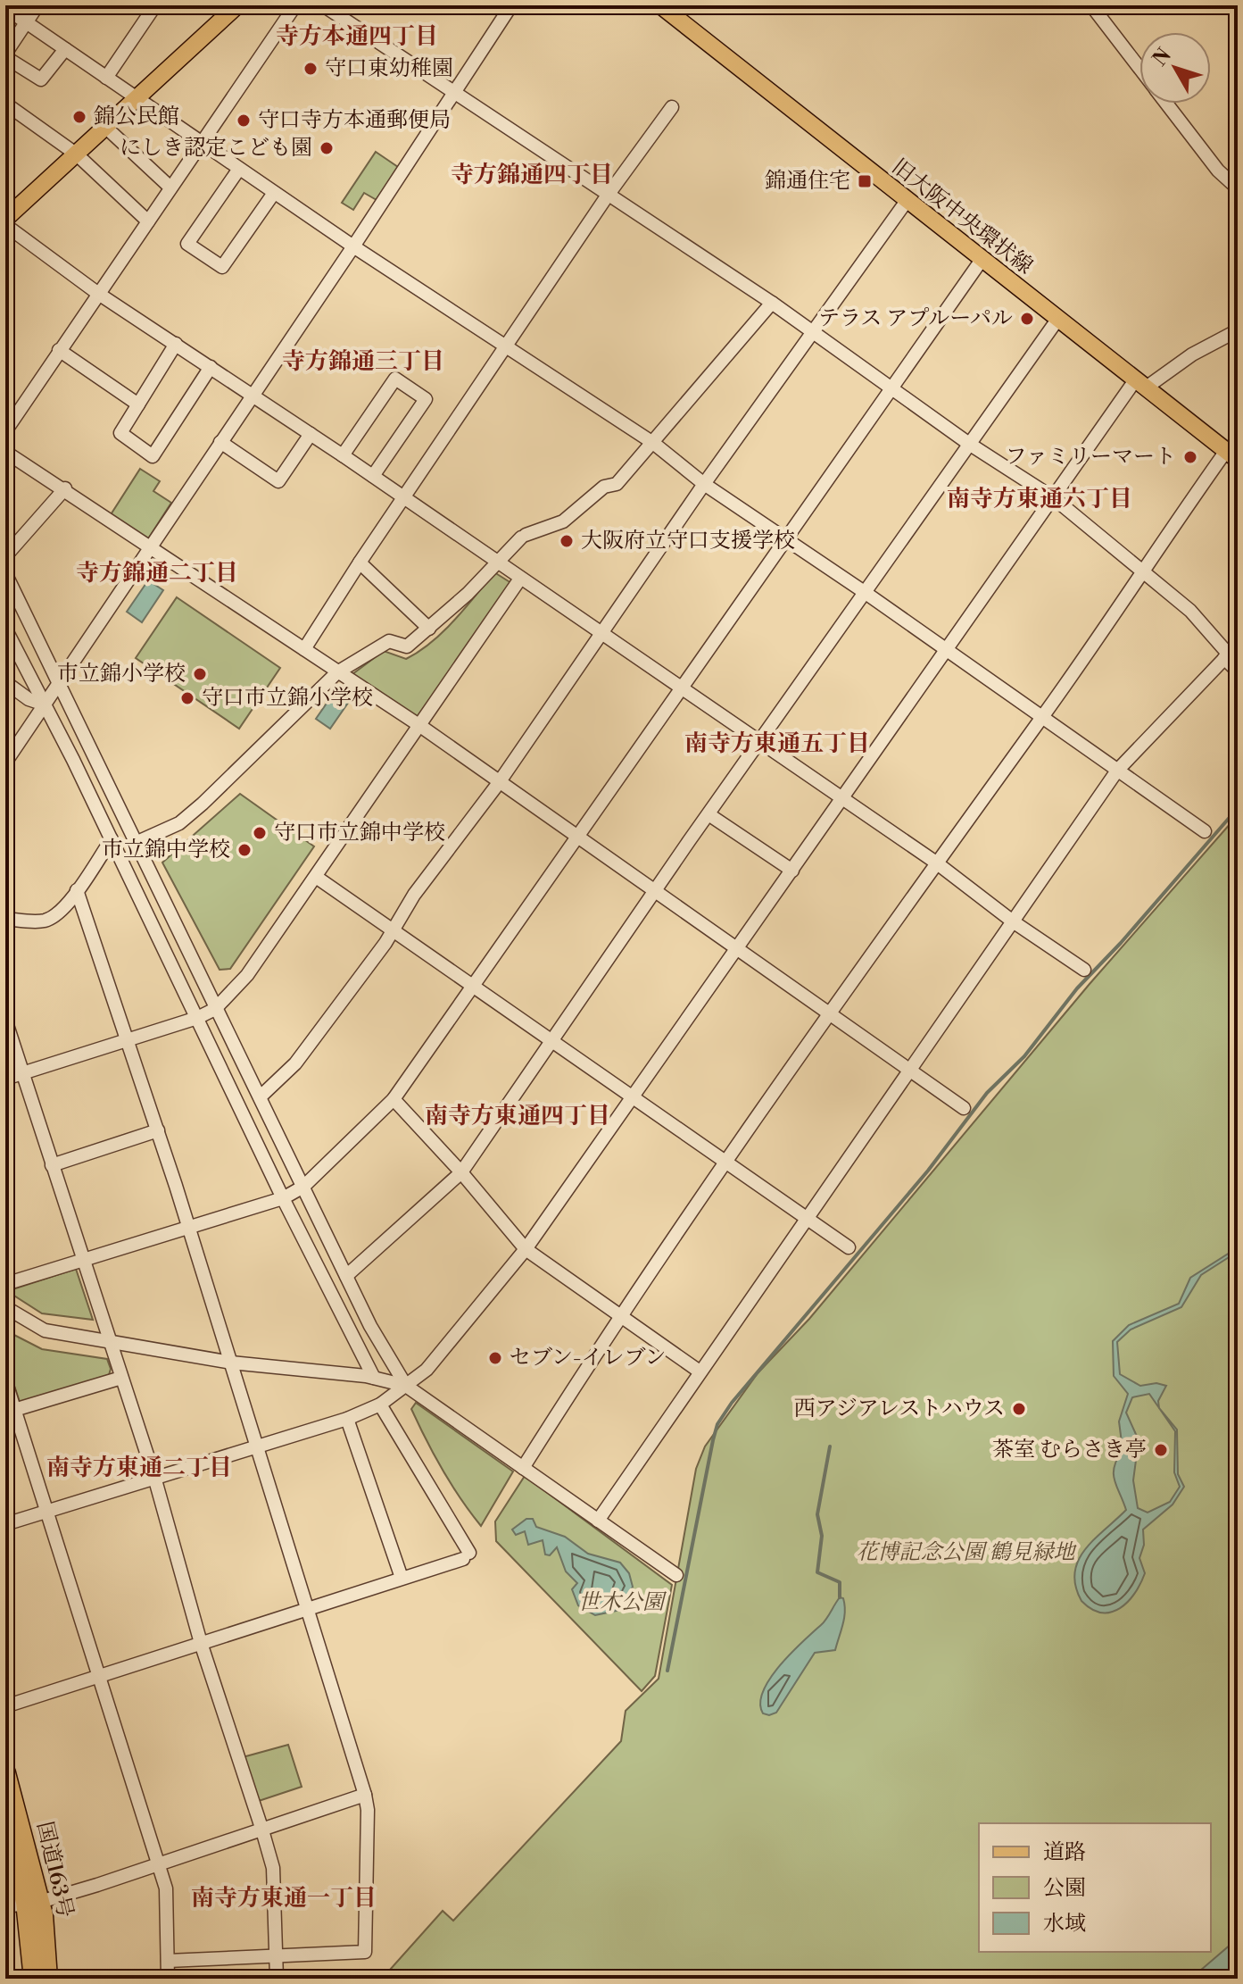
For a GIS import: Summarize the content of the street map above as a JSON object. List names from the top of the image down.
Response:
{
  "streets": {
    "highway": ["国道163号"],
    "main road": ["旧大阪中央環状線"]
  },
  "districts": [
    "寺方本通四丁目",
    "寺方錦通四丁目",
    "寺方錦通三丁目",
    "南寺方東通六丁目",
    "寺方錦通二丁目",
    "南寺方東通五丁目",
    "南寺方東通四丁目",
    "南寺方東通二丁目",
    "南寺方東通一丁目"
  ],
  "parks": ["花博記念公園 鶴見緑地", "世木公園"],
  "places": {
    "other": [
      "守口東幼稚園",
      "錦公民館",
      "守口寺方本通郵便局",
      "にしき認定こども園",
      "テラス アプルーパル",
      "ファミリーマート",
      "大阪府立守口支援学校",
      "市立錦小学校",
      "守口市立錦小学校",
      "守口市立錦中学校",
      "市立錦中学校",
      "セブン-イレブン",
      "西アジアレストハウス",
      "茶室 むらさき亭"
    ],
    "transit": ["錦通住宅"]
  },
  "legend": ["道路", "公園", "水域"],
  "north": "top left"
}
